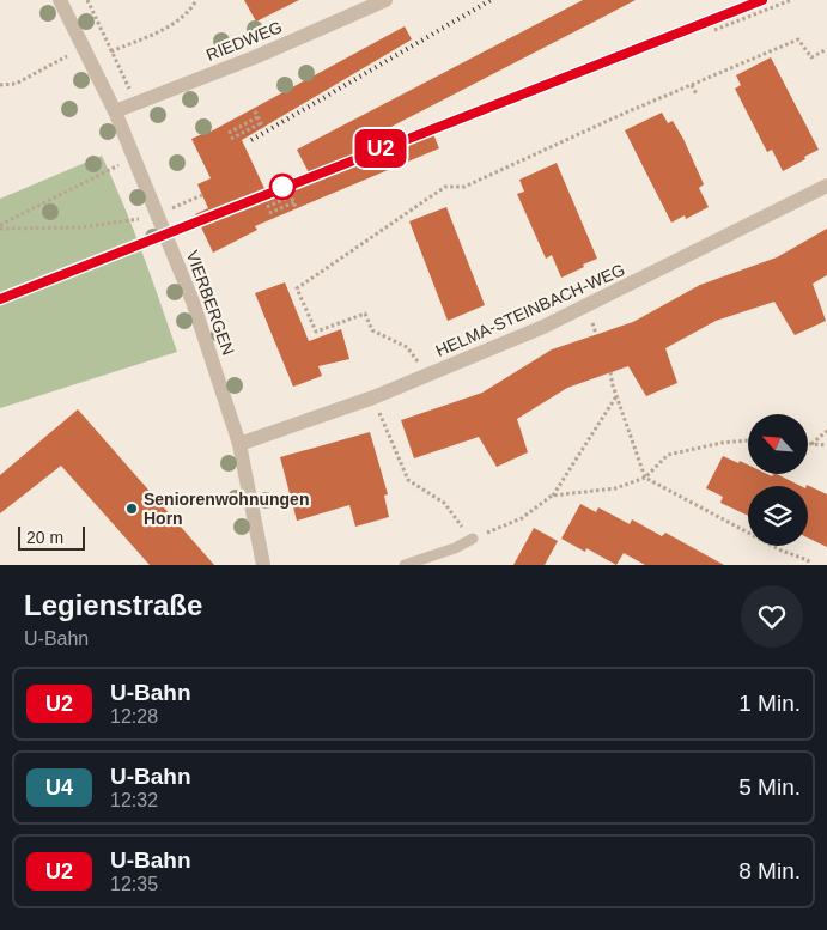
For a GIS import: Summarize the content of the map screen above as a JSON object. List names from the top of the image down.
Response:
{
  "streets": {
    "street": ["RIEDWEG", "VIERBERGEN", "HELMA-STEINBACH-WEG"]
  },
  "crossings": [
    ["RIEDWEG", "VIERBERGEN"],
    ["VIERBERGEN", "HELMA-STEINBACH-WEG"]
  ],
  "places": ["Seniorenwohnungen Horn"],
  "lines": ["metro line U2"],
  "scale_bar": "20 m",
  "north": "top left",
  "page": {
    "on_map": "U2",
    "scale": "20 m",
    "heading": ["Legienstraße", "U-Bahn"],
    "list": [
      {
        "mark": "U2",
        "name": "U-Bahn",
        "note": "12:28",
        "value": "1 Min."
      },
      {
        "mark": "U4",
        "name": "U-Bahn",
        "note": "12:32",
        "value": "5 Min."
      },
      {
        "mark": "U2",
        "name": "U-Bahn",
        "note": "12:35",
        "value": "8 Min."
      }
    ]
  }
}
